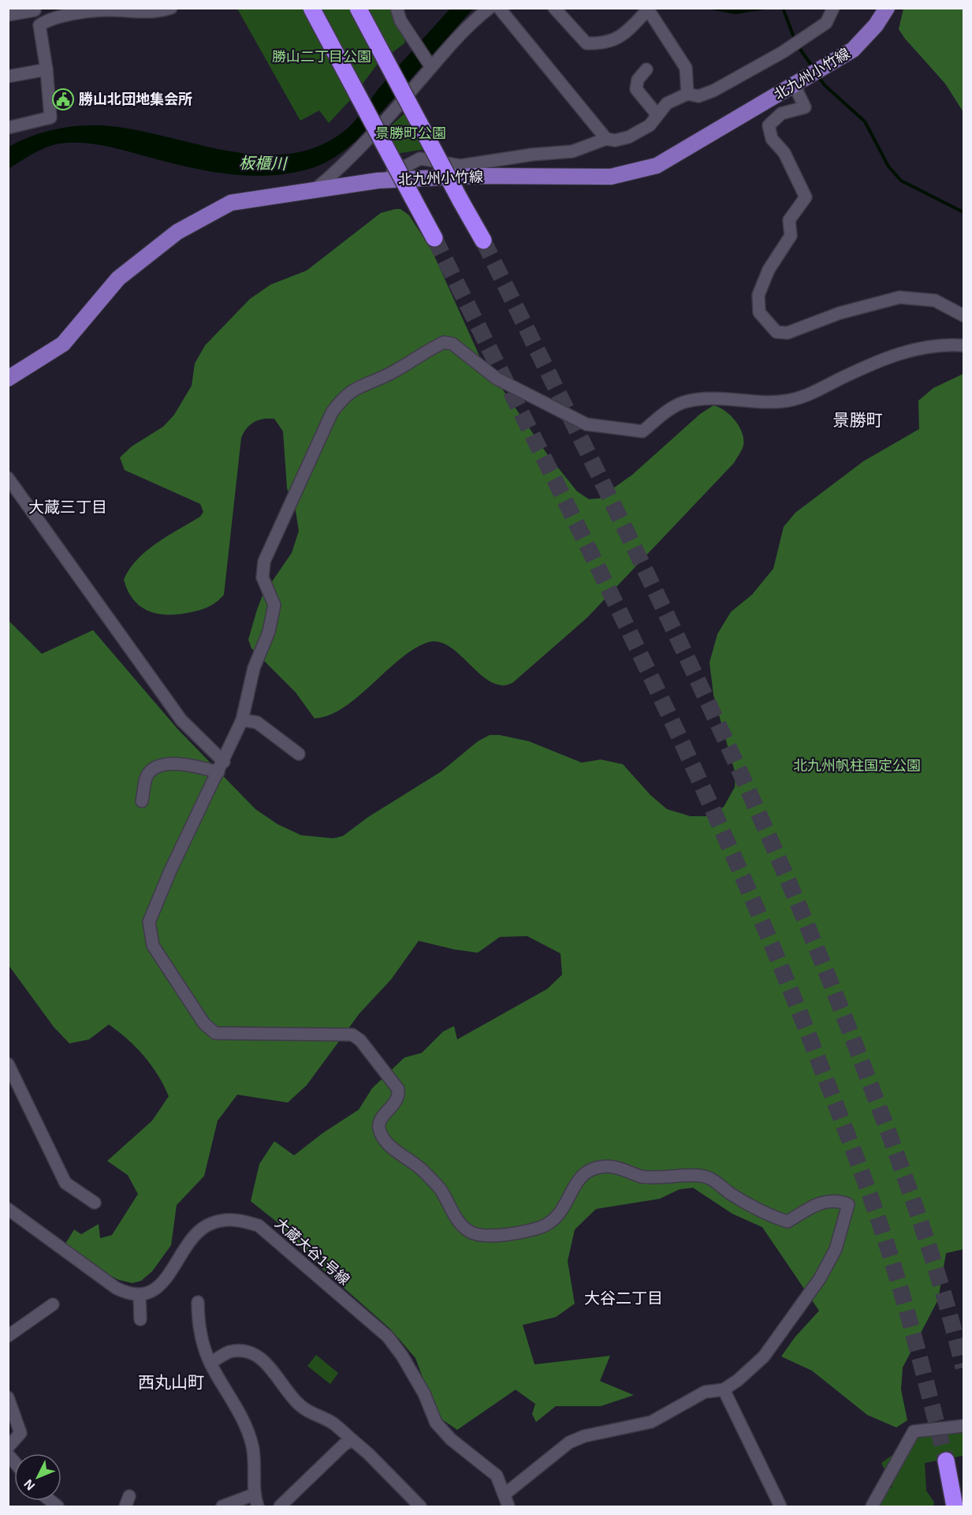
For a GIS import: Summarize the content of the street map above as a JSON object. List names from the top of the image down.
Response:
{
  "streets": {
    "main road": ["北九州小竹線"],
    "street": ["大蔵大谷1号線"]
  },
  "districts": [
    "景勝町",
    "大蔵三丁目",
    "大谷二丁目",
    "西丸山町"
  ],
  "water": ["板櫃川"],
  "parks": ["勝山二丁目公園", "景勝町公園", "北九州帆柱国定公園"],
  "places": {
    "public building": ["勝山北団地集会所"]
  },
  "north": "bottom left"
}
